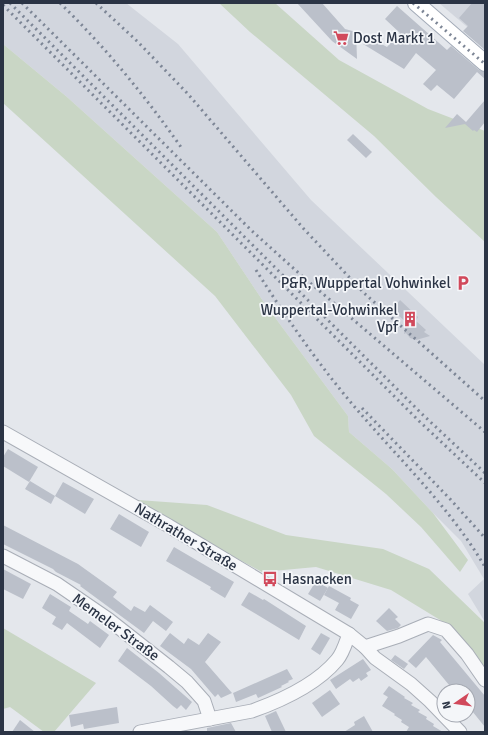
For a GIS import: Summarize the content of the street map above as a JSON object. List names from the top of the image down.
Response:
{
  "streets": {
    "street": ["Nathrather Straße", "Memeler Straße"]
  },
  "places": {
    "supermarket": ["Dost Markt 1"],
    "parking": ["P&R, Wuppertal Vohwinkel"],
    "building": ["Wuppertal-Vohwinkel Vpf"],
    "bus stop": ["Hasnacken"]
  },
  "north": "left"
}
